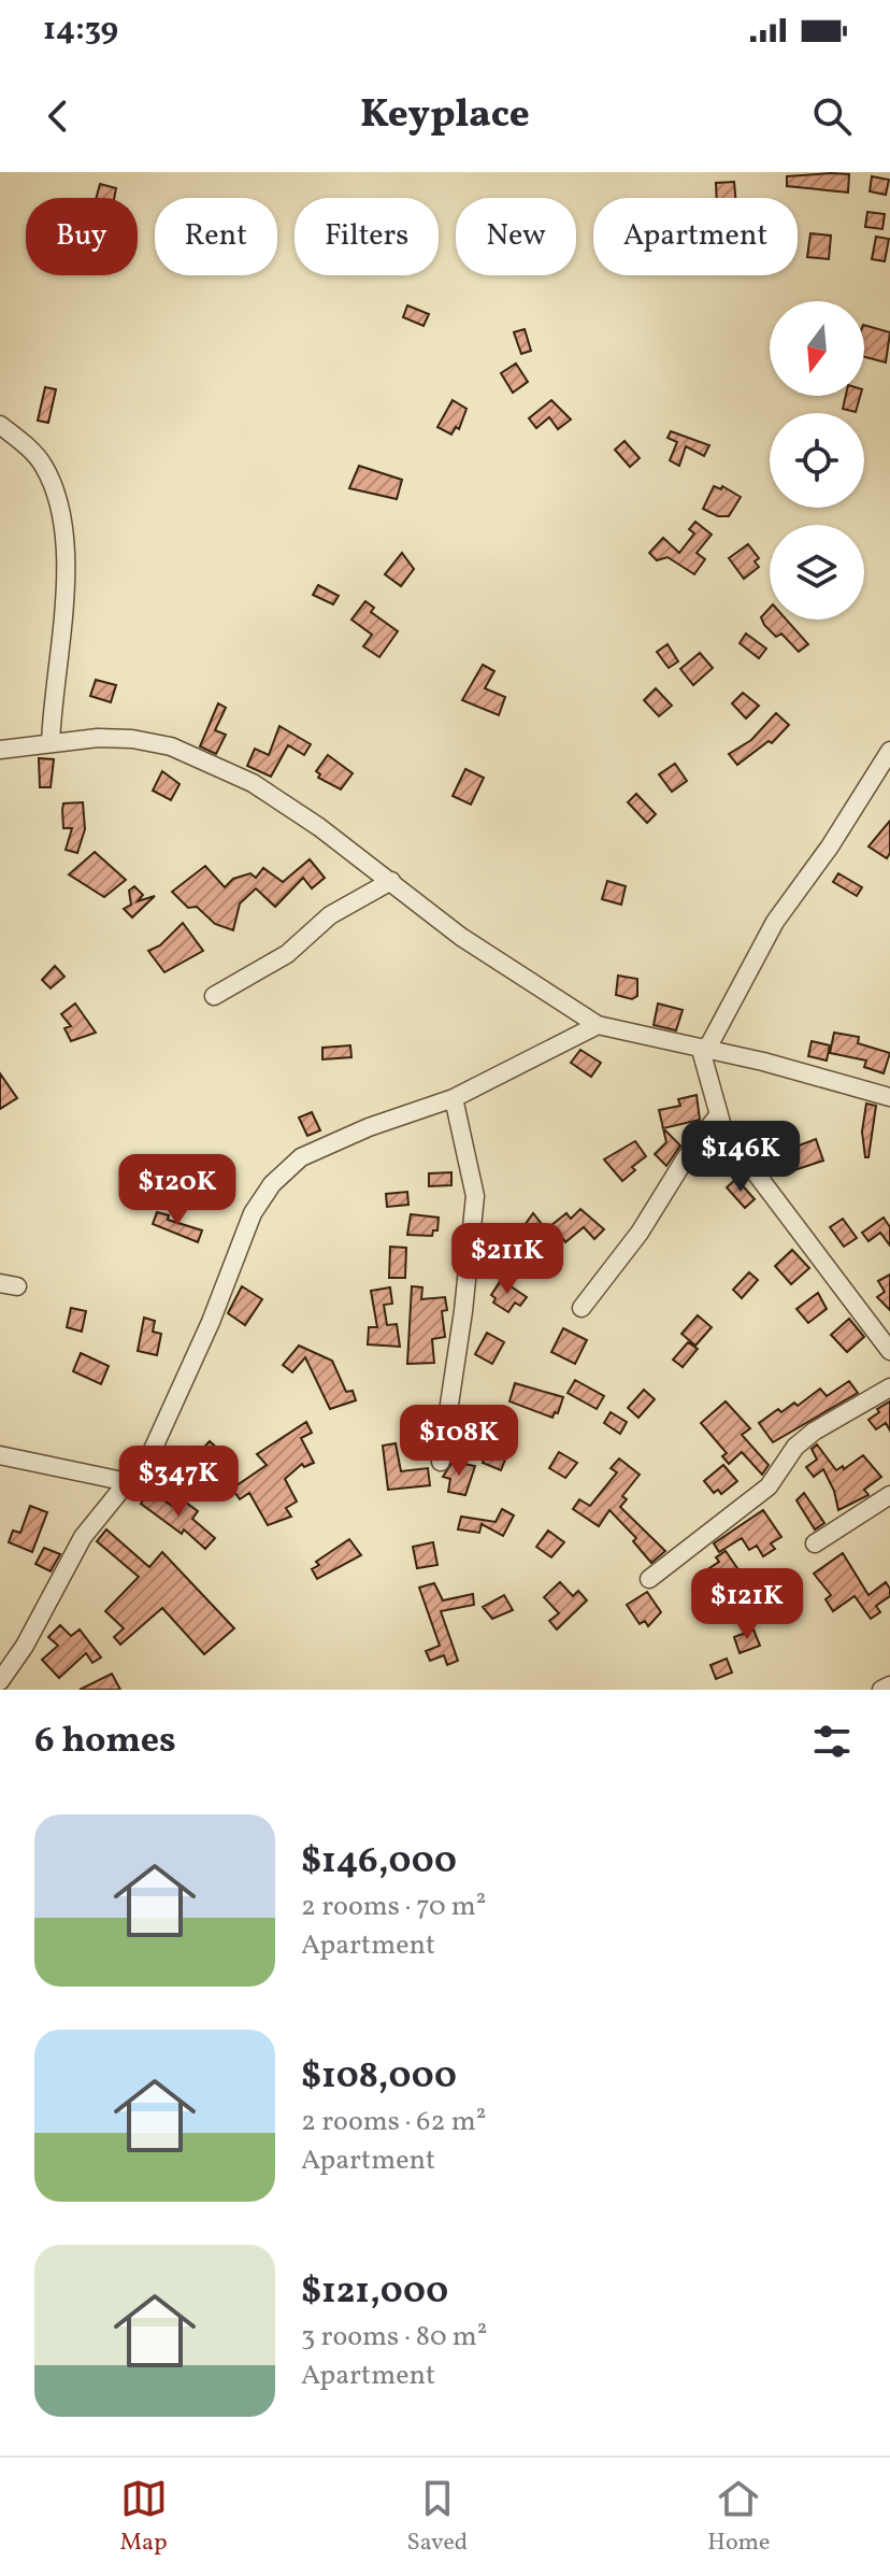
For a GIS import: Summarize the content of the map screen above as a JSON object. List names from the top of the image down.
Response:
{
  "north": "bottom",
  "page": {
    "status": "14:39",
    "header": "Keyplace",
    "chip": [
      "Buy",
      "Rent",
      "Filters",
      "New",
      "Apartment"
    ],
    "price": [
      "$146K",
      "$120K",
      "$211K",
      "$108K",
      "$347K",
      "$121K"
    ],
    "heading": "6 homes",
    "list": [
      {
        "name": "$146,000",
        "note": "2 rooms · 70 m² · Apartment"
      },
      {
        "name": "$108,000",
        "note": "2 rooms · 62 m² · Apartment"
      },
      {
        "name": "$121,000",
        "note": "3 rooms · 80 m² · Apartment"
      }
    ],
    "tabs": ["Map", "Saved", "Home"]
  }
}
